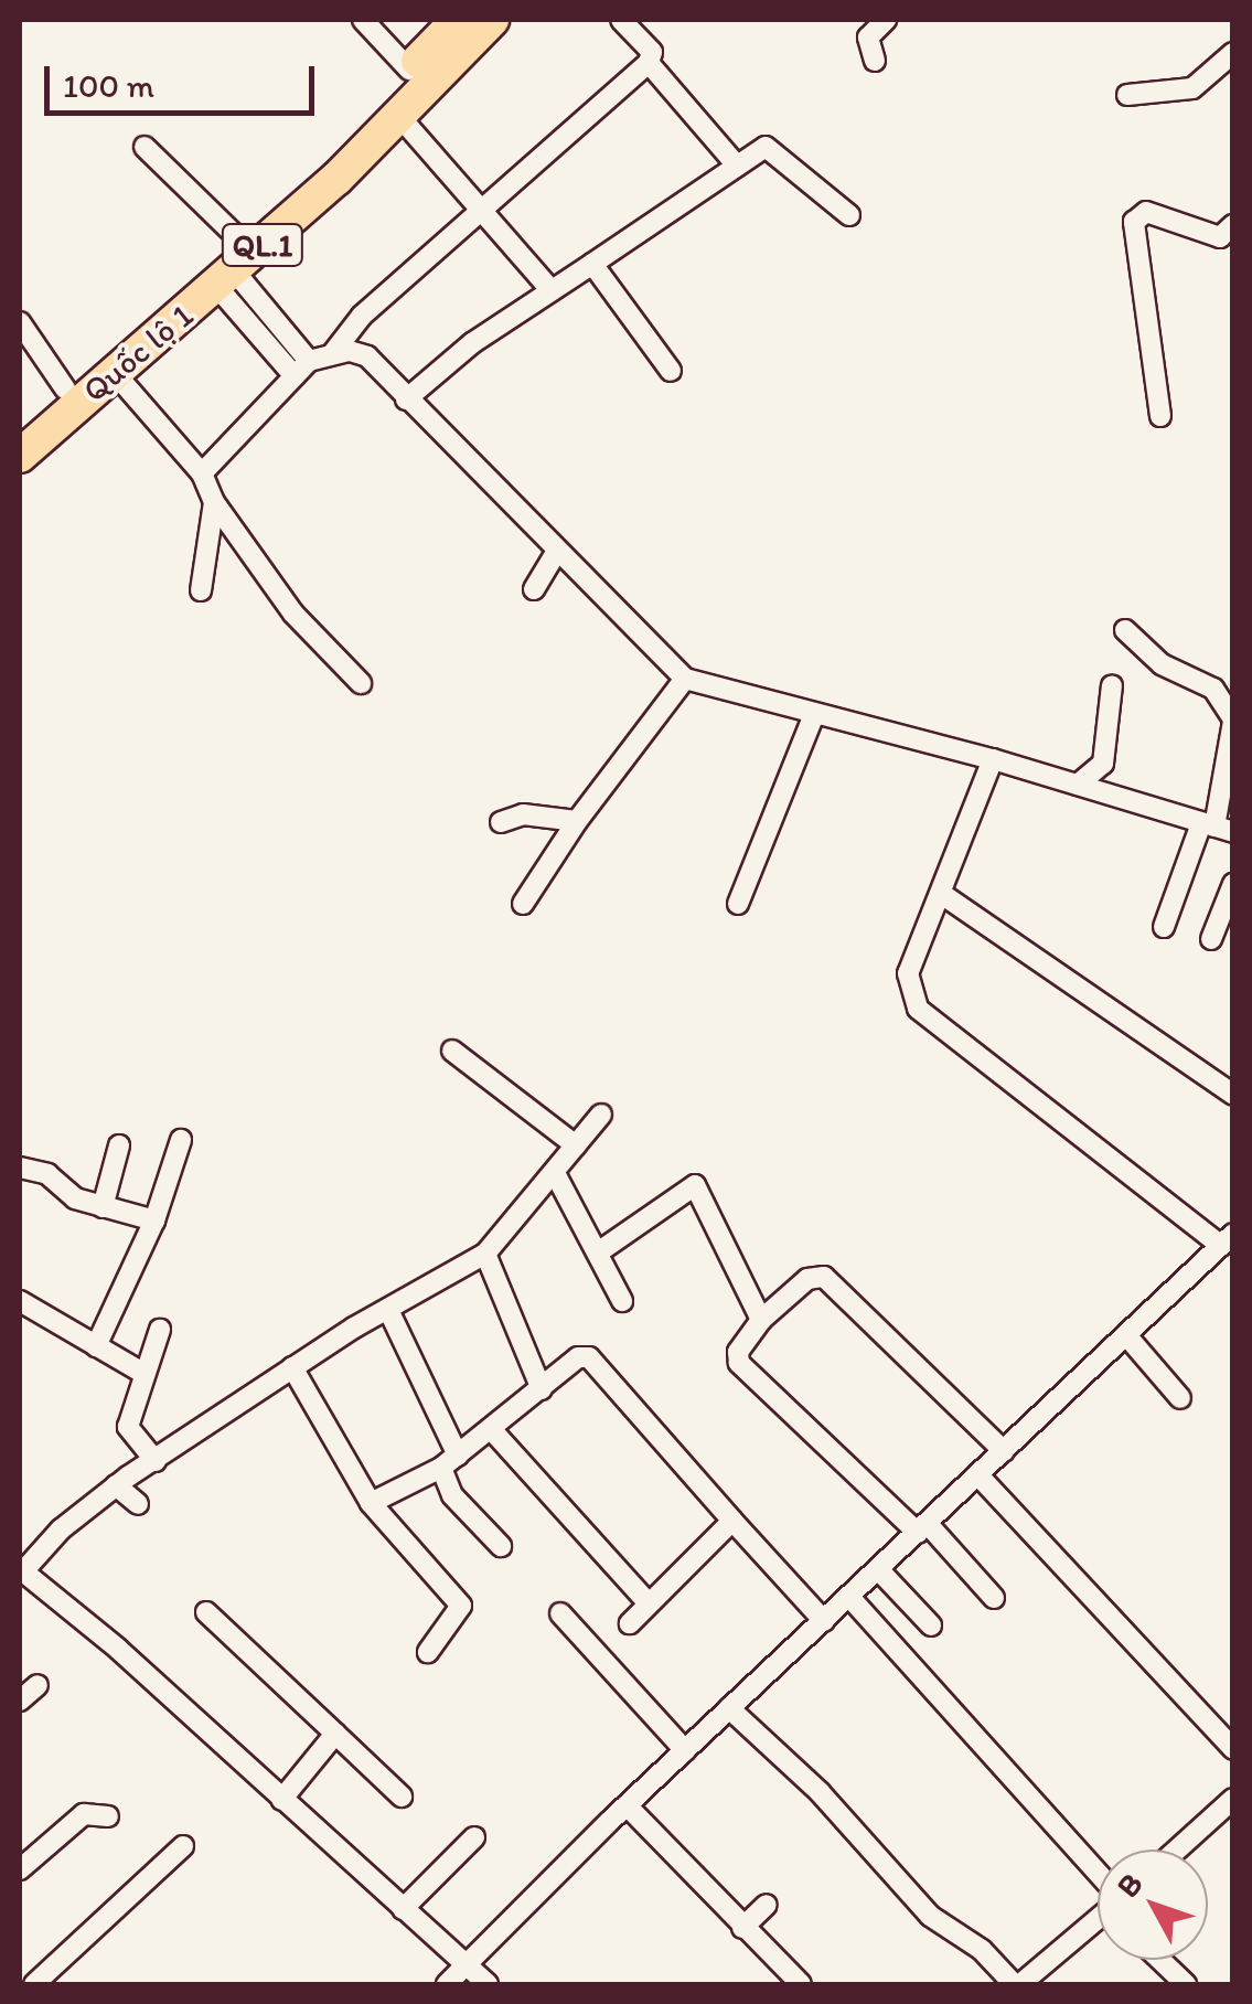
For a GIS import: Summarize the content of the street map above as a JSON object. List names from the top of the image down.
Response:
{
  "streets": {
    "highway": ["QL.1", "Quốc lộ 1"]
  },
  "scale_bar": "100 m",
  "north": "top left"
}
